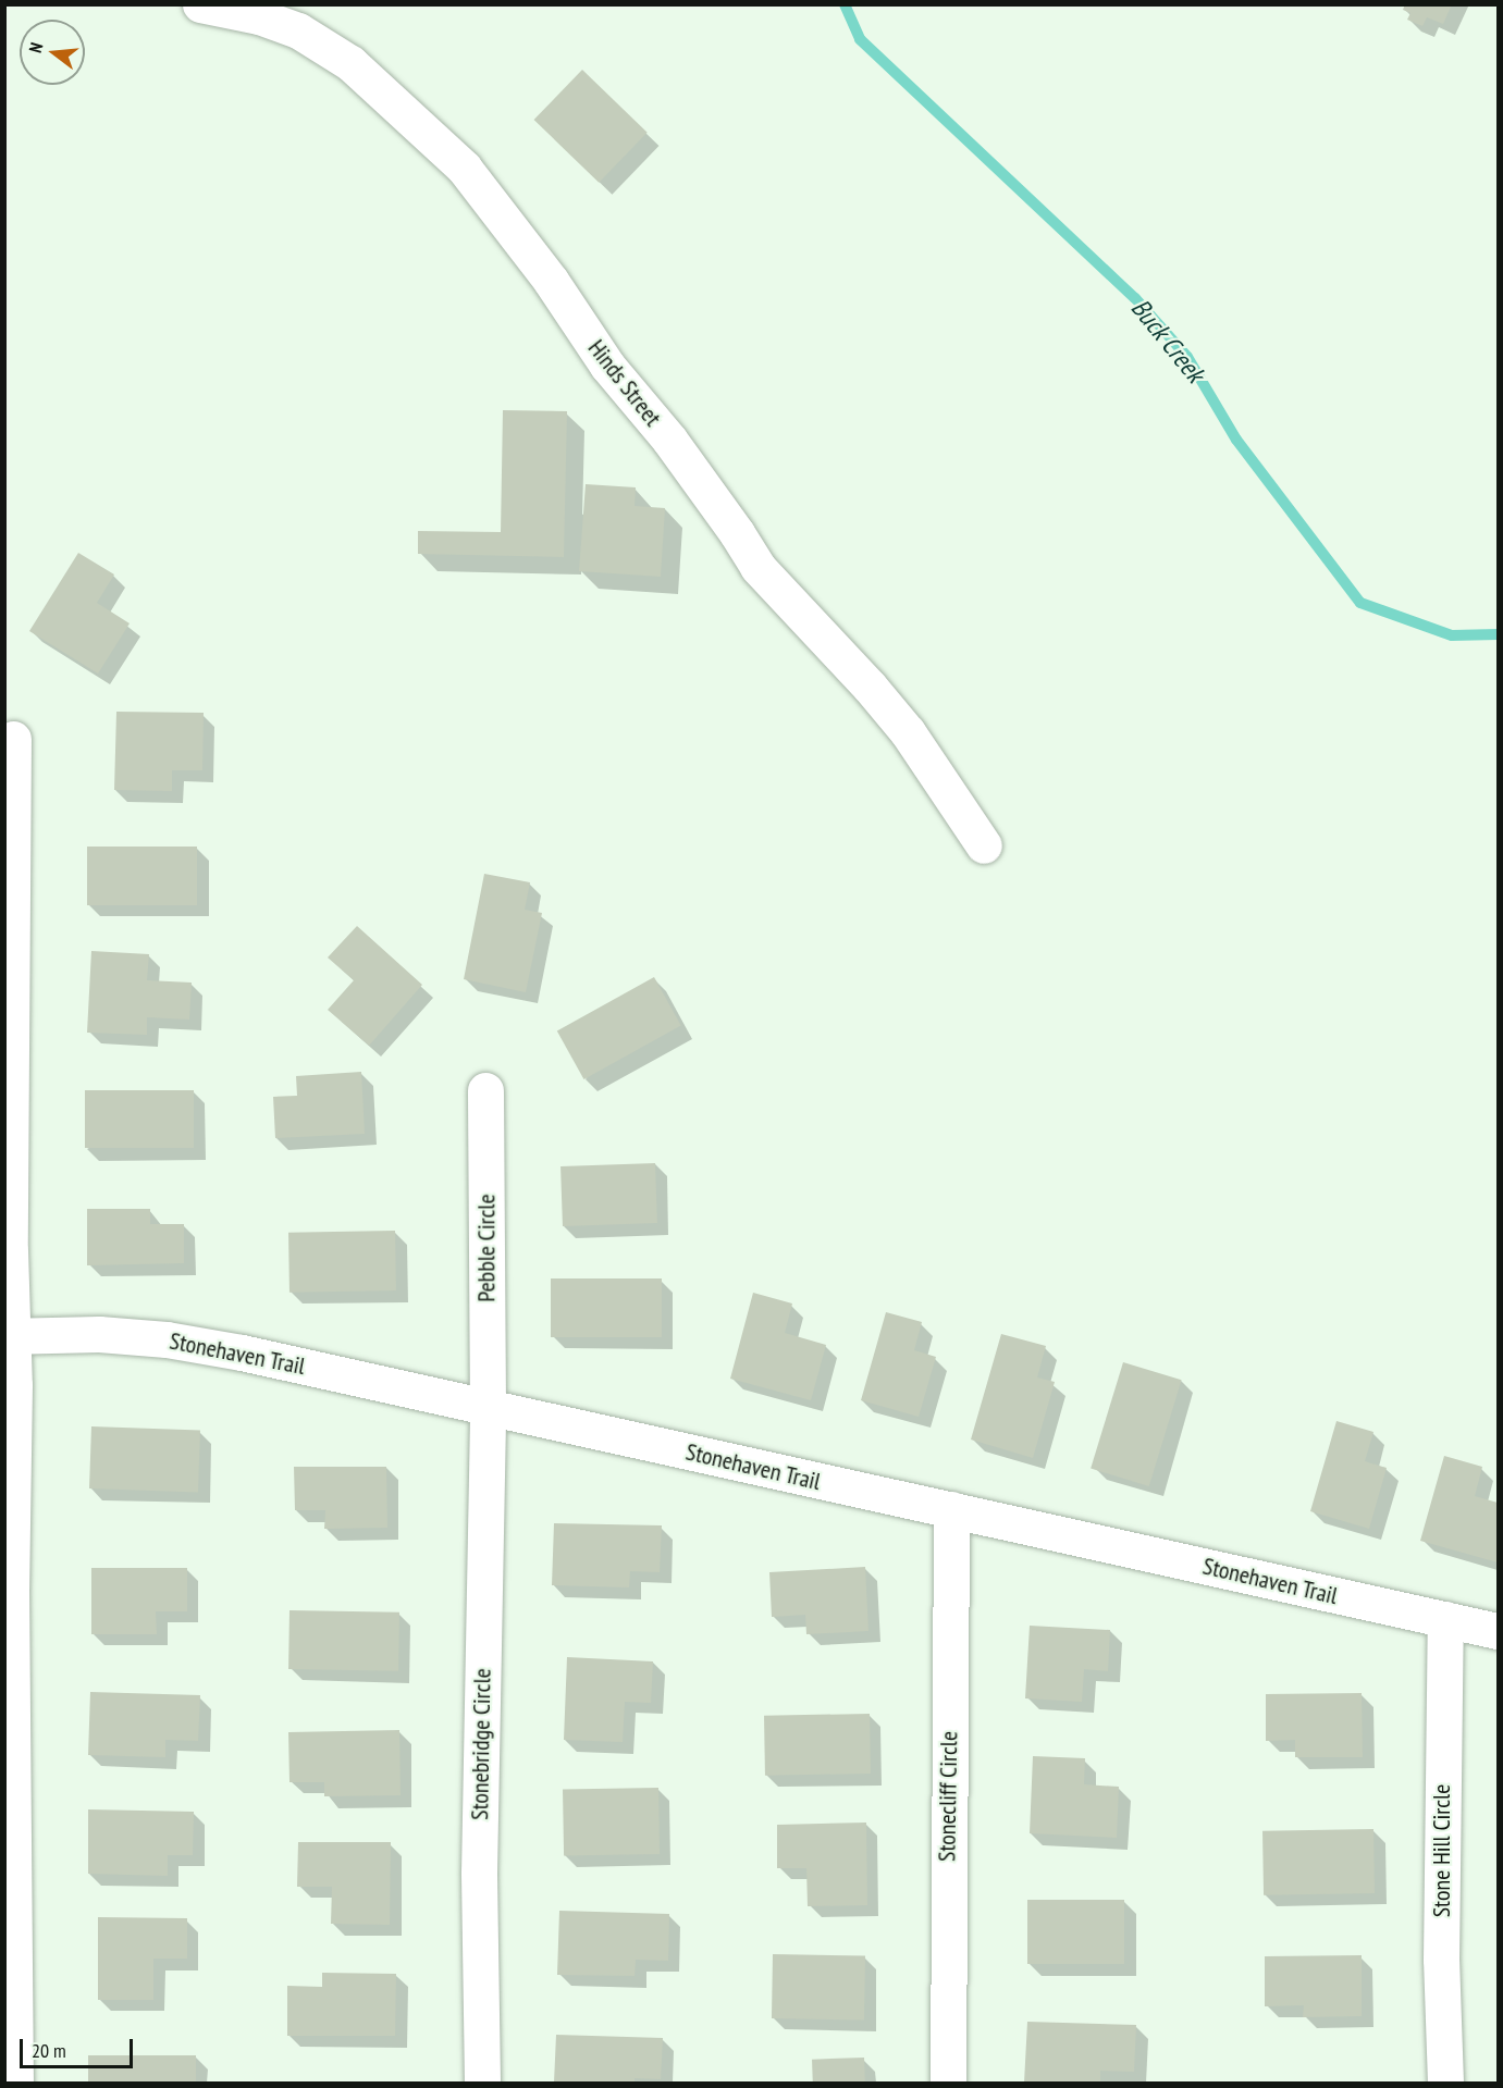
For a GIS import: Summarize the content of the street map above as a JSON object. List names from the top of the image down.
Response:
{
  "streets": {
    "street": [
      "Hinds Street",
      "Pebble Circle",
      "Stonehaven Trail",
      "Stonebridge Circle",
      "Stonecliff Circle",
      "Stone Hill Circle"
    ]
  },
  "crossings": [
    ["Pebble Circle", "Stonehaven Trail"],
    ["Pebble Circle", "Stonebridge Circle"],
    ["Stonehaven Trail", "Stonebridge Circle"],
    ["Stonehaven Trail", "Stonecliff Circle"],
    ["Stonehaven Trail", "Stone Hill Circle"]
  ],
  "water": ["Buck Creek"],
  "scale_bar": "20 m",
  "north": "left"
}
